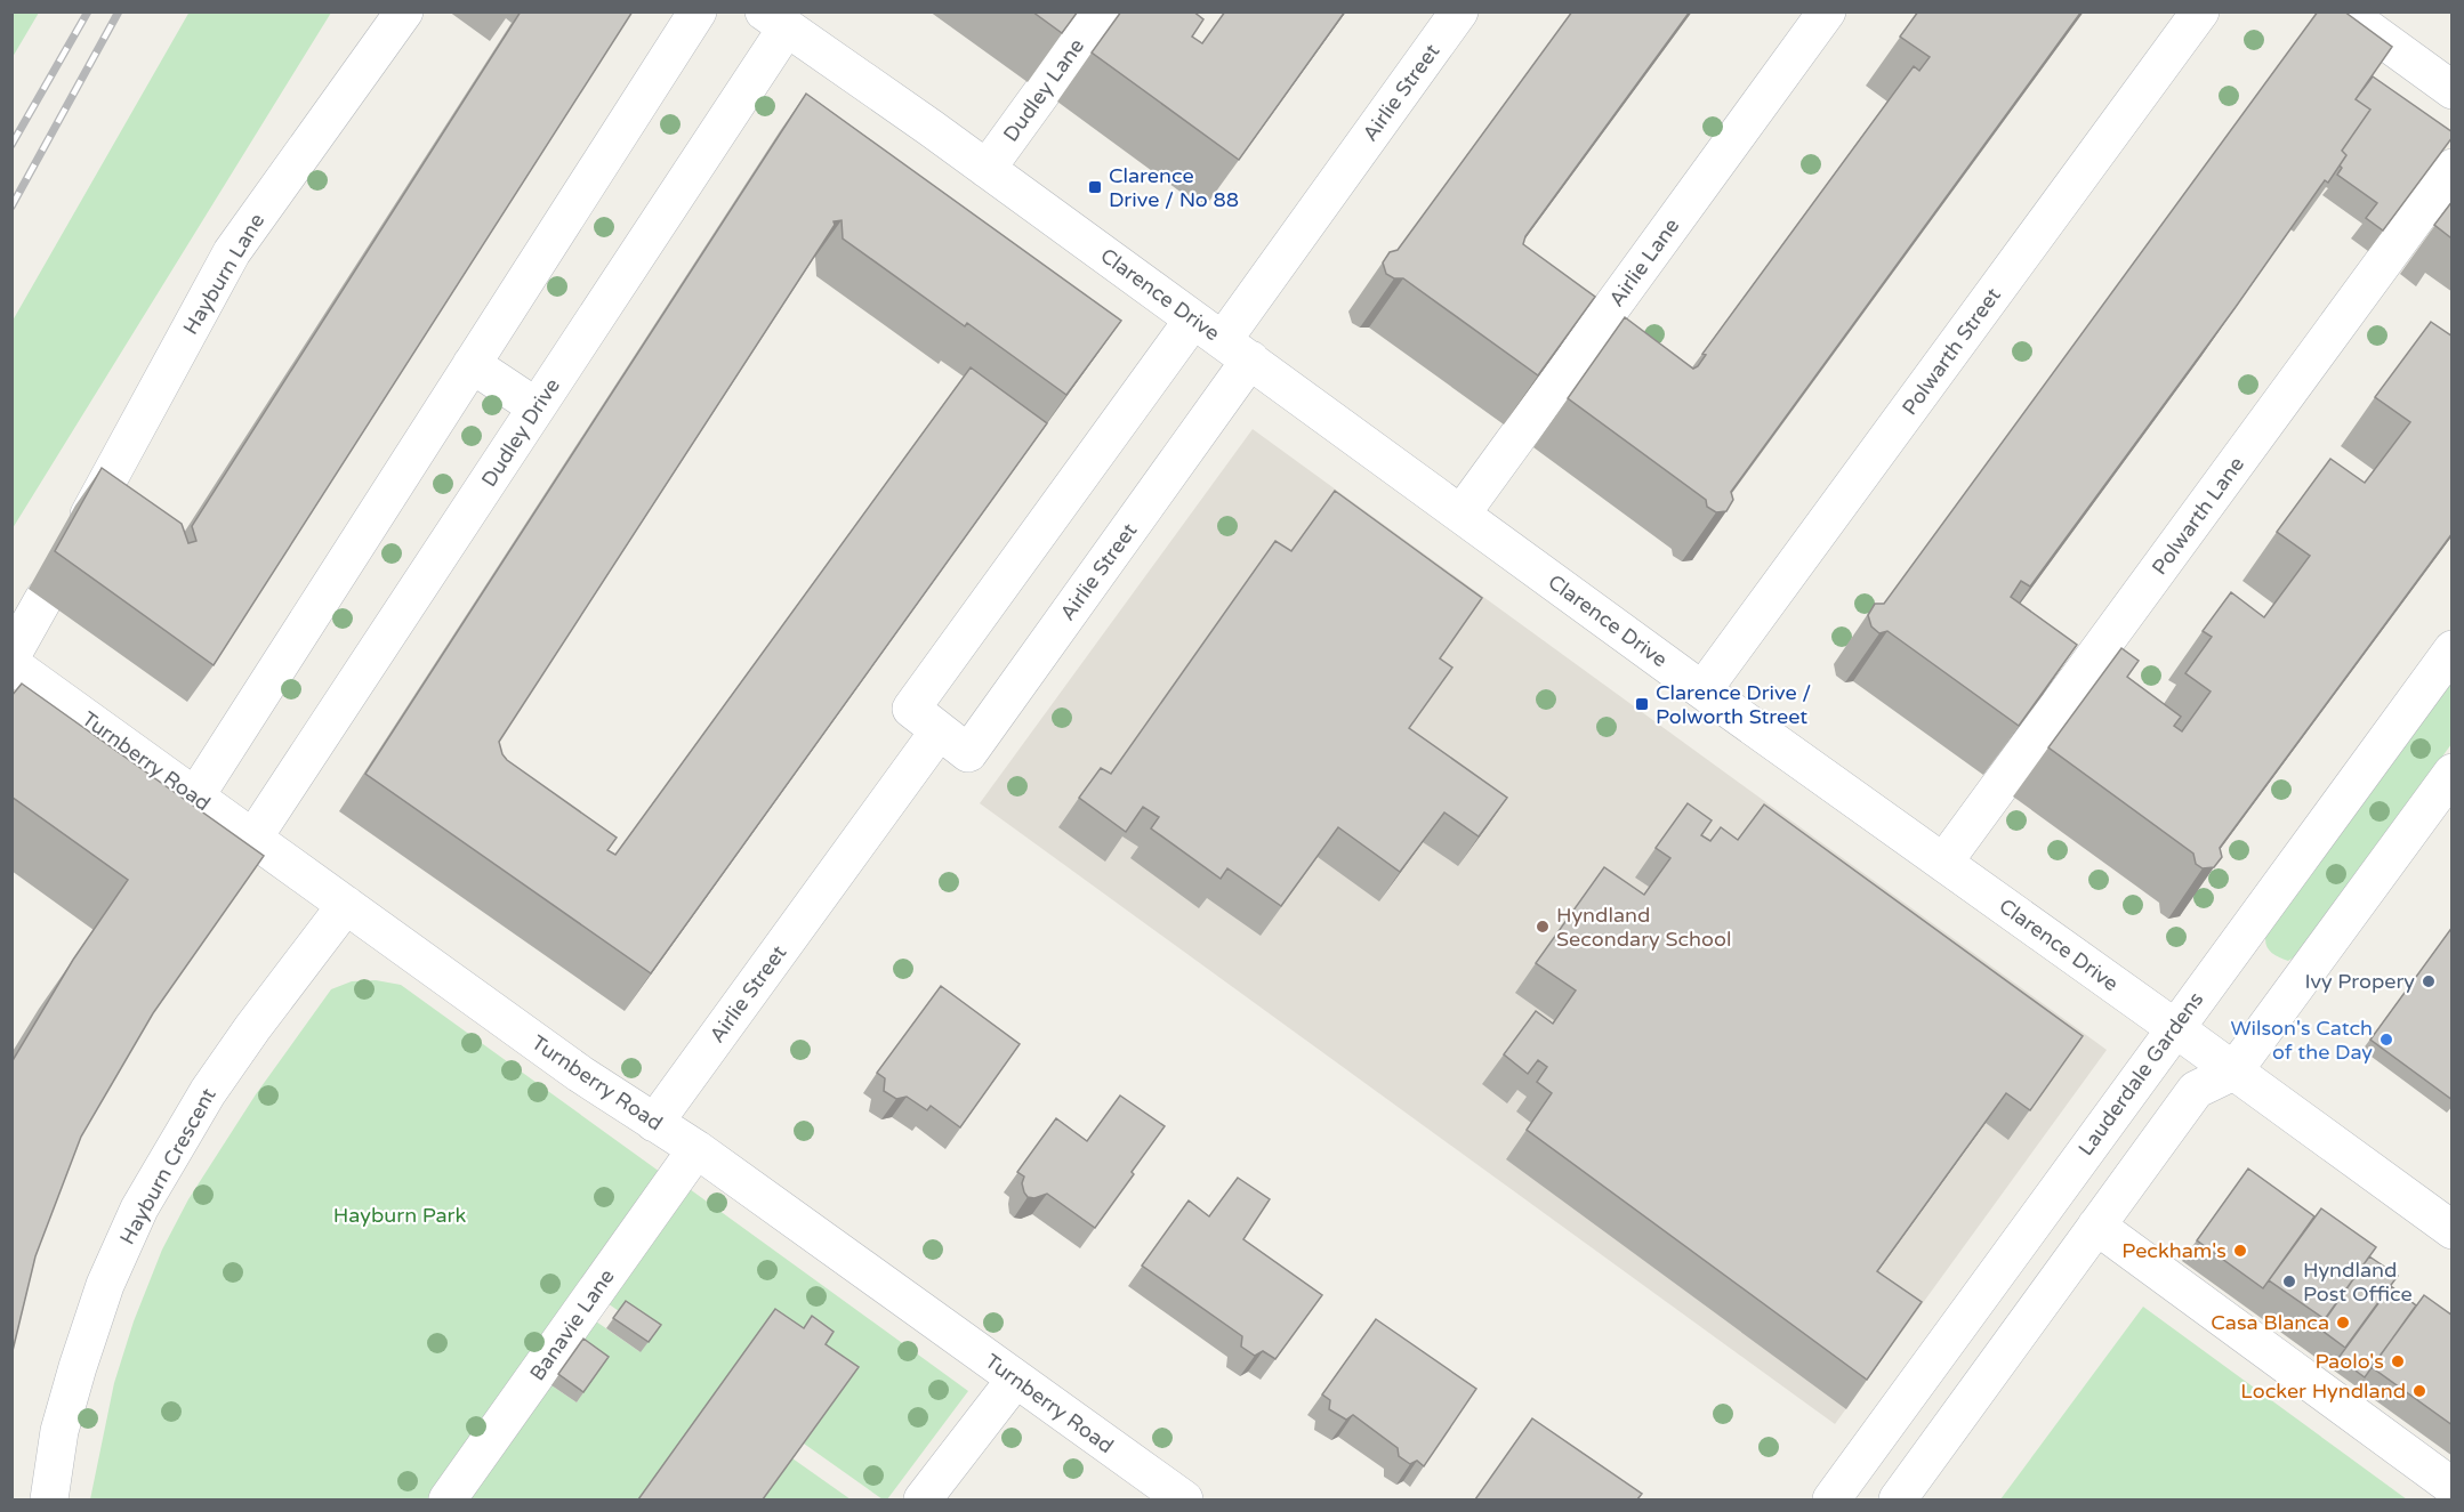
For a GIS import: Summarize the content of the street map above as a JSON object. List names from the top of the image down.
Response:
{
  "streets": {
    "street": [
      "Dudley Lane",
      "Airlie Street",
      "Airlie Lane",
      "Hayburn Lane",
      "Clarence Drive",
      "Polwarth Street",
      "Dudley Drive",
      "Polwarth Lane",
      "Turnberry Road",
      "Lauderdale Gardens",
      "Hayburn Crescent",
      "Banavie Lane"
    ]
  },
  "crossings": [
    ["Dudley Lane", "Clarence Drive"],
    ["Airlie Street", "Clarence Drive"],
    ["Airlie Street", "Turnberry Road"],
    ["Airlie Lane", "Clarence Drive"],
    ["Clarence Drive", "Polwarth Street"],
    ["Clarence Drive", "Dudley Drive"],
    ["Clarence Drive", "Polwarth Lane"],
    ["Clarence Drive", "Lauderdale Gardens"],
    ["Dudley Drive", "Turnberry Road"],
    ["Turnberry Road", "Hayburn Crescent"],
    ["Turnberry Road", "Banavie Lane"]
  ],
  "parks": ["Hayburn Park"],
  "places": {
    "transit": ["Clarence Drive / No 88", "Clarence Drive / Polworth Street"],
    "other": [
      "Hyndland Secondary School",
      "Ivy Propery",
      "Wilson's Catch of the Day",
      "Peckham's",
      "Hyndland Post Office",
      "Casa Blanca",
      "Paolo's",
      "Locker Hyndland"
    ]
  }
}
